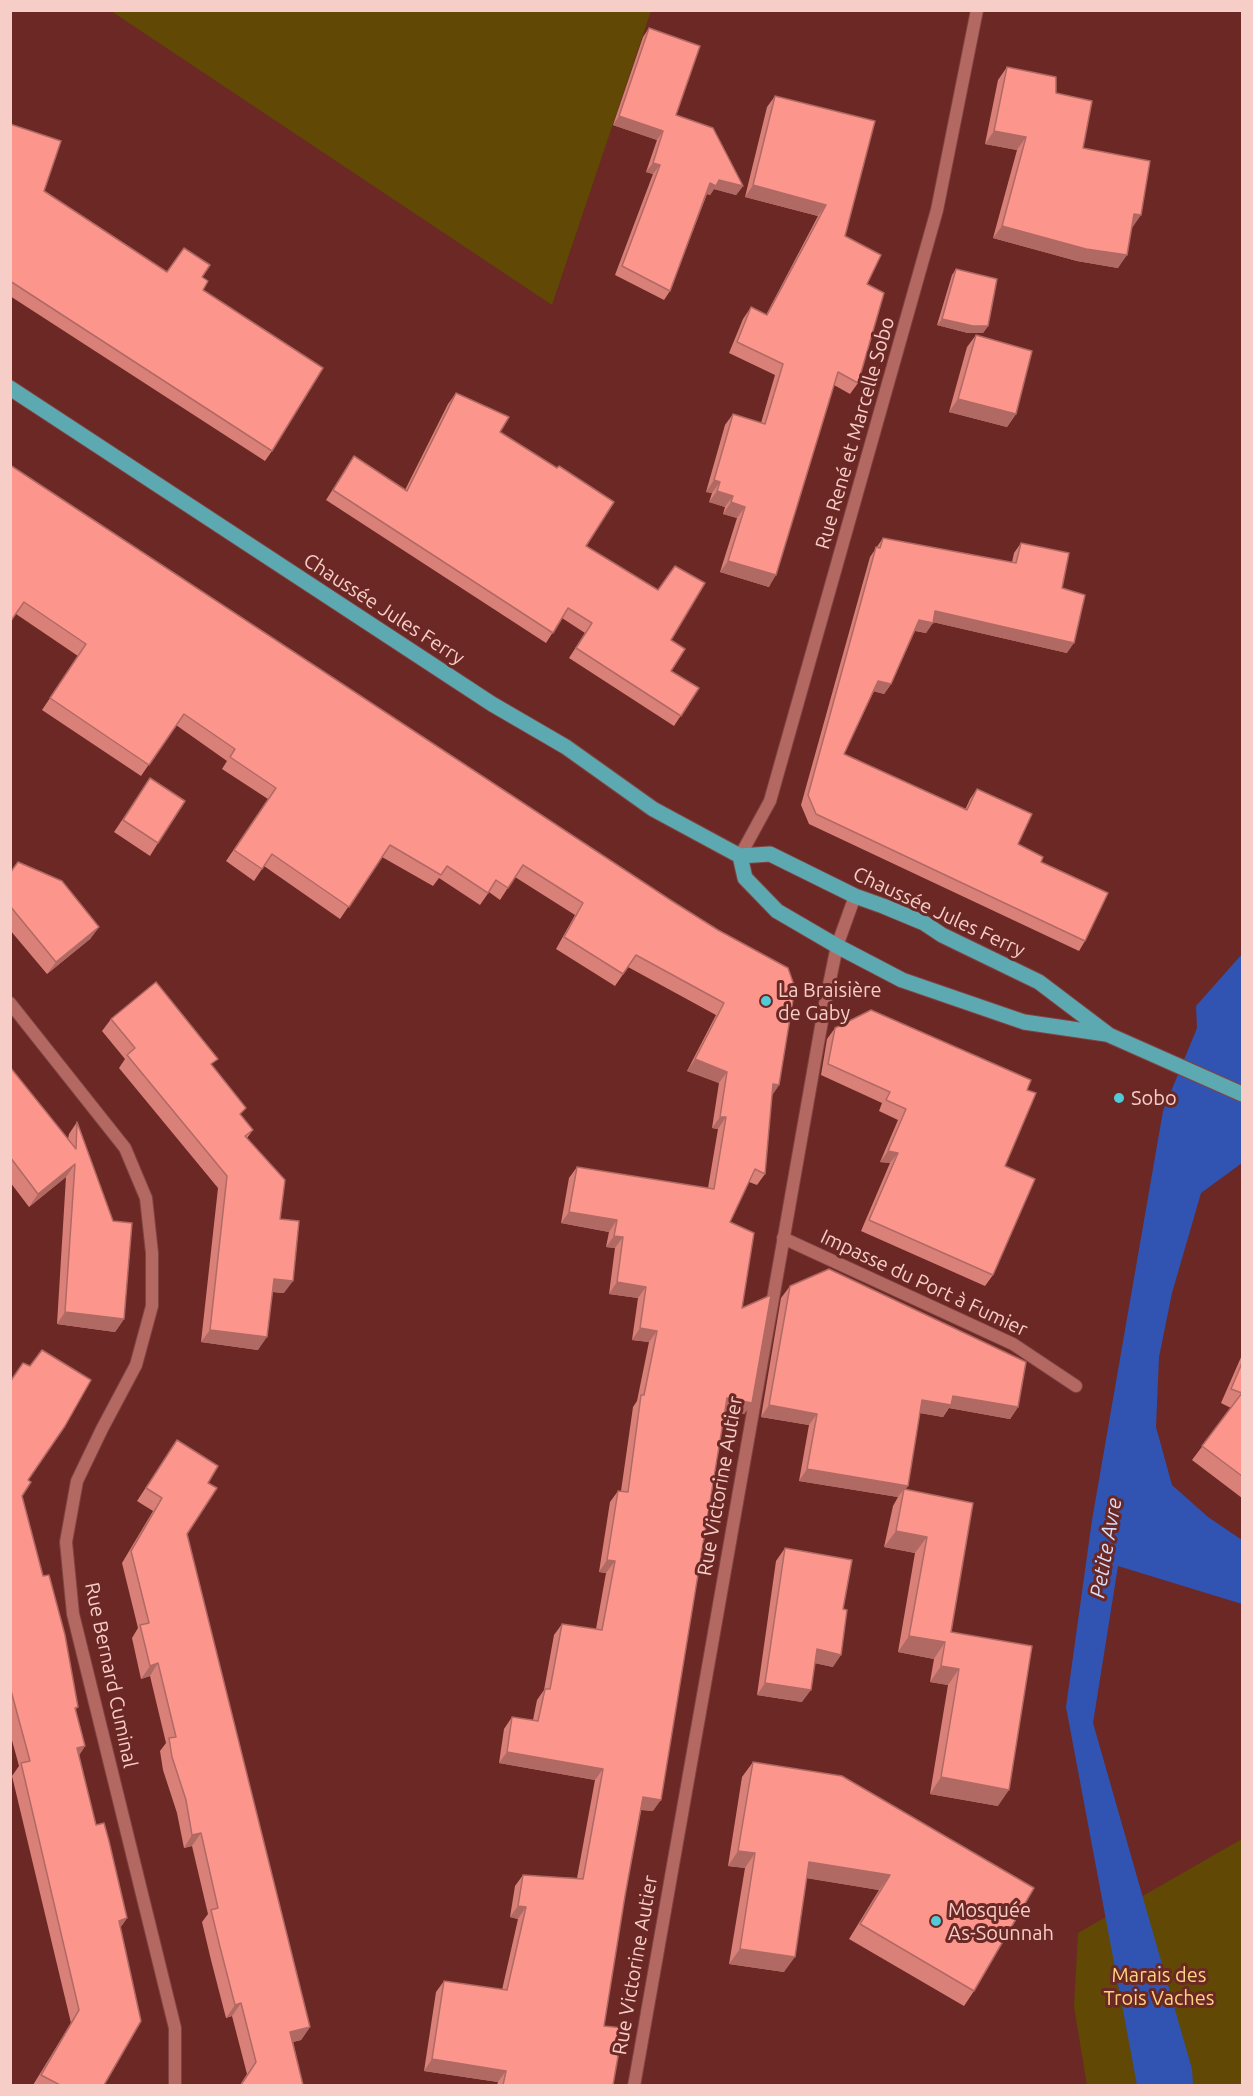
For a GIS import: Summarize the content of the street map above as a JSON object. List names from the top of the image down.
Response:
{
  "streets": {
    "main road": ["Chaussée Jules Ferry"],
    "street": [
      "Rue René et Marcelle Sobo",
      "Impasse du Port à Fumier",
      "Rue Victorine Autier",
      "Rue Bernard Cuminal"
    ]
  },
  "crossings": [
    ["Rue René et Marcelle Sobo", "Chaussée Jules Ferry"],
    ["Chaussée Jules Ferry", "Rue Victorine Autier"],
    ["Impasse du Port à Fumier", "Rue Victorine Autier"]
  ],
  "water": ["Petite Avre"],
  "parks": ["Marais des Trois Vaches"],
  "places": ["La Braisière de Gaby", "Sobo", "Mosquée As-Sounnah"]
}
